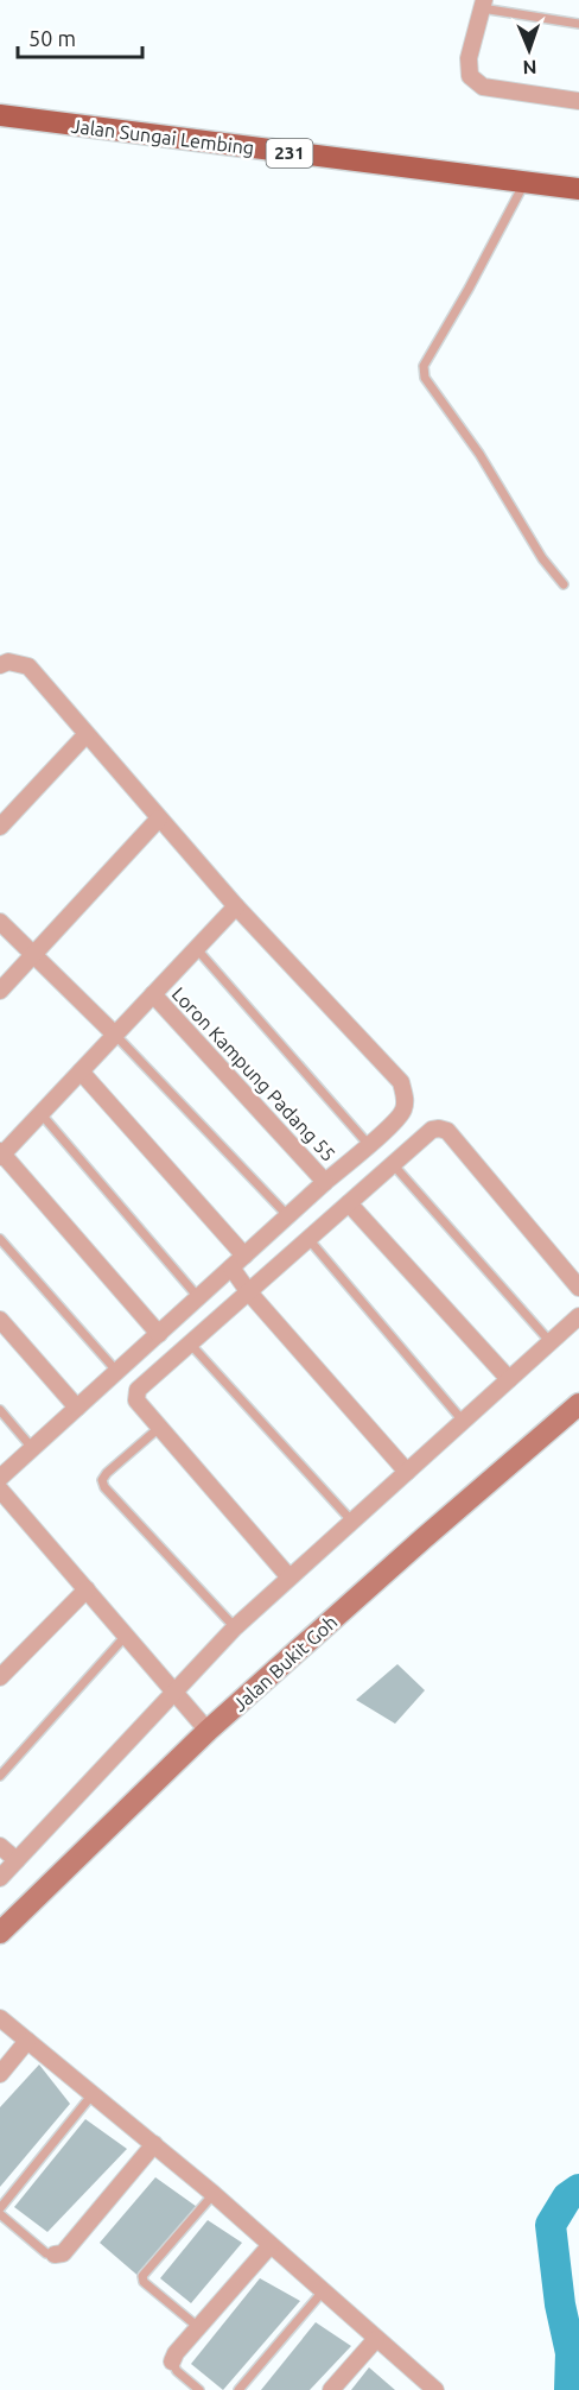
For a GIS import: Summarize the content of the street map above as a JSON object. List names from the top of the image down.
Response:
{
  "streets": {
    "main road": ["Jalan Sungai Lembing", "231", "Jalan Bukit Goh"],
    "street": ["Loron Kampung Padang 55"]
  },
  "scale_bar": "50 m",
  "north": "bottom"
}
